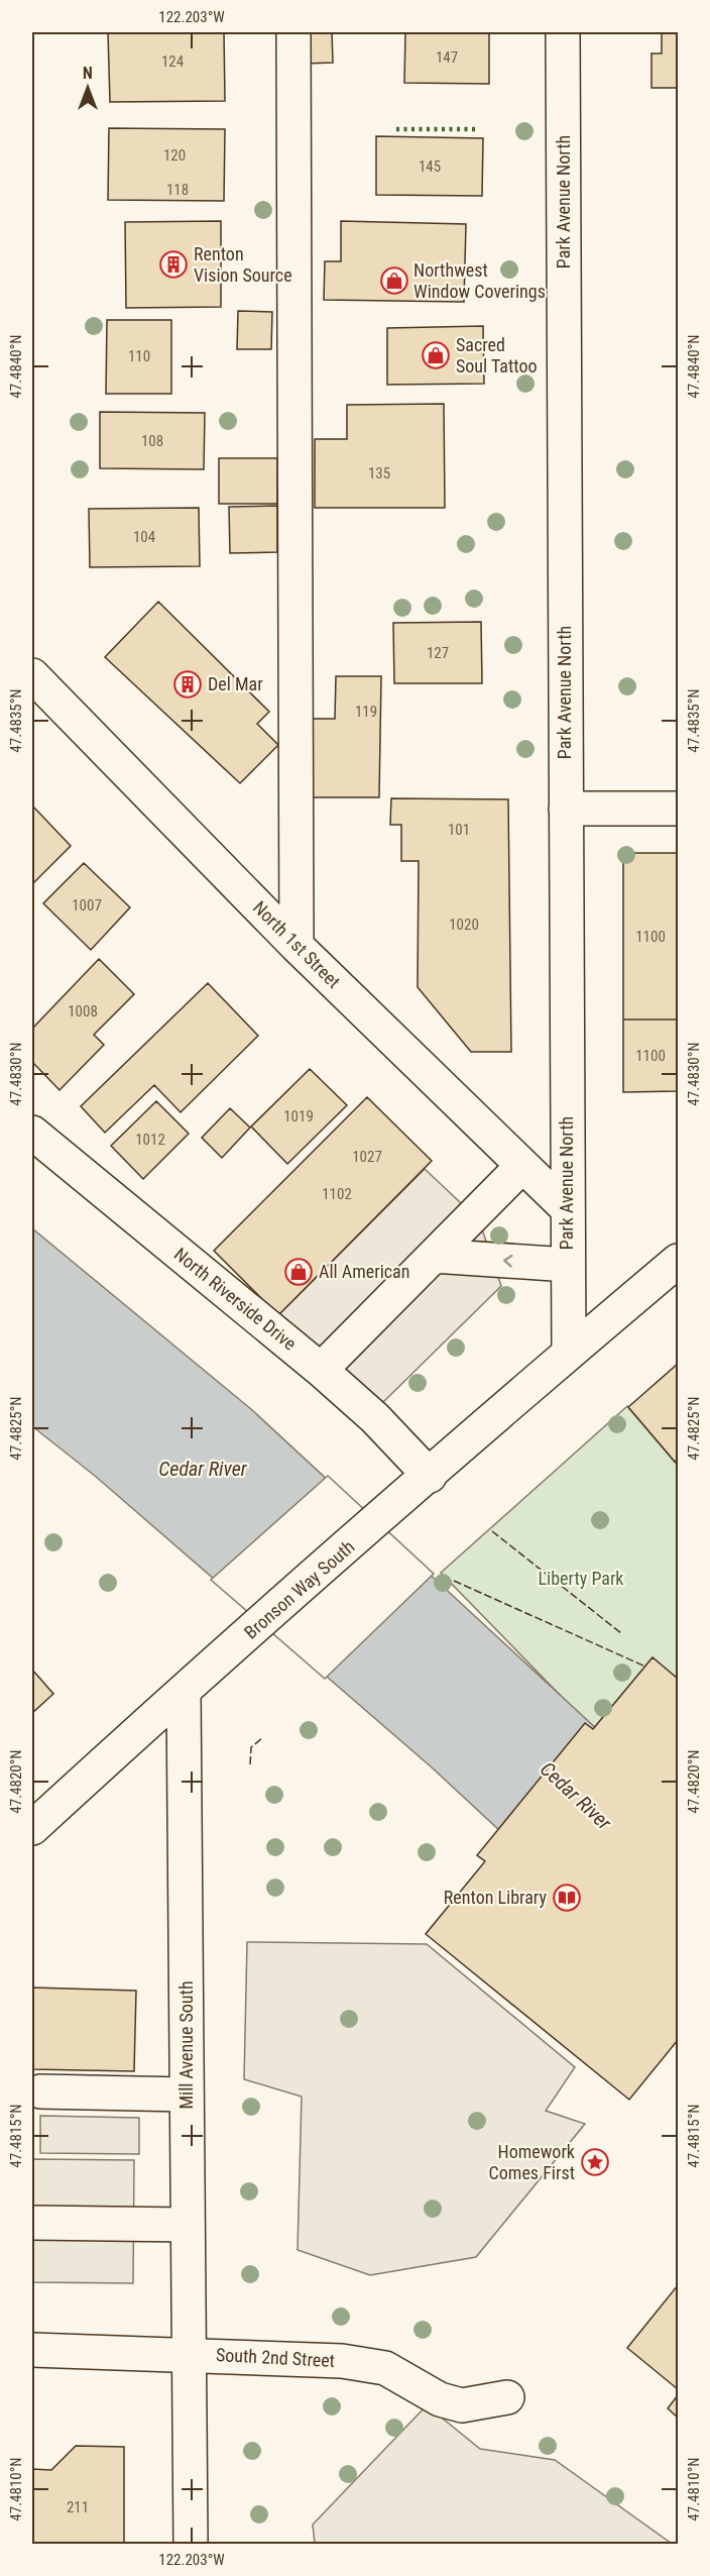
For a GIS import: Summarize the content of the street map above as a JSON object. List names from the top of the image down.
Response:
{
  "streets": {
    "street": [
      "Park Avenue North",
      "North 1st Street",
      "North Riverside Drive",
      "Bronson Way South",
      "Mill Avenue South",
      "South 2nd Street"
    ]
  },
  "crossings": [
    ["Park Avenue North", "North 1st Street"],
    ["Park Avenue North", "Bronson Way South"],
    ["North Riverside Drive", "Bronson Way South"],
    ["Bronson Way South", "Mill Avenue South"],
    ["Mill Avenue South", "South 2nd Street"]
  ],
  "water": ["Cedar River"],
  "parks": ["Liberty Park"],
  "places": {
    "building": ["Renton Vision Source", "Del Mar"],
    "shop": ["Northwest Window Coverings", "Sacred Soul Tattoo", "All American"],
    "library": ["Renton Library"],
    "place": ["Homework Comes First"]
  },
  "house_numbers": [
    "147",
    "124",
    "120",
    "145",
    "118",
    "110",
    "108",
    "135",
    "104",
    "127",
    "119",
    "101",
    "1007",
    "1020",
    "1100",
    "1008",
    "1100",
    "1019",
    "1012",
    "1027",
    "1102",
    "211"
  ],
  "north": "top",
  "coordinates": [
    "122.203°W",
    "47.4840°N",
    "47.4835°N",
    "47.4830°N",
    "47.4825°N",
    "47.4820°N",
    "47.4815°N",
    "47.4810°N"
  ]
}
